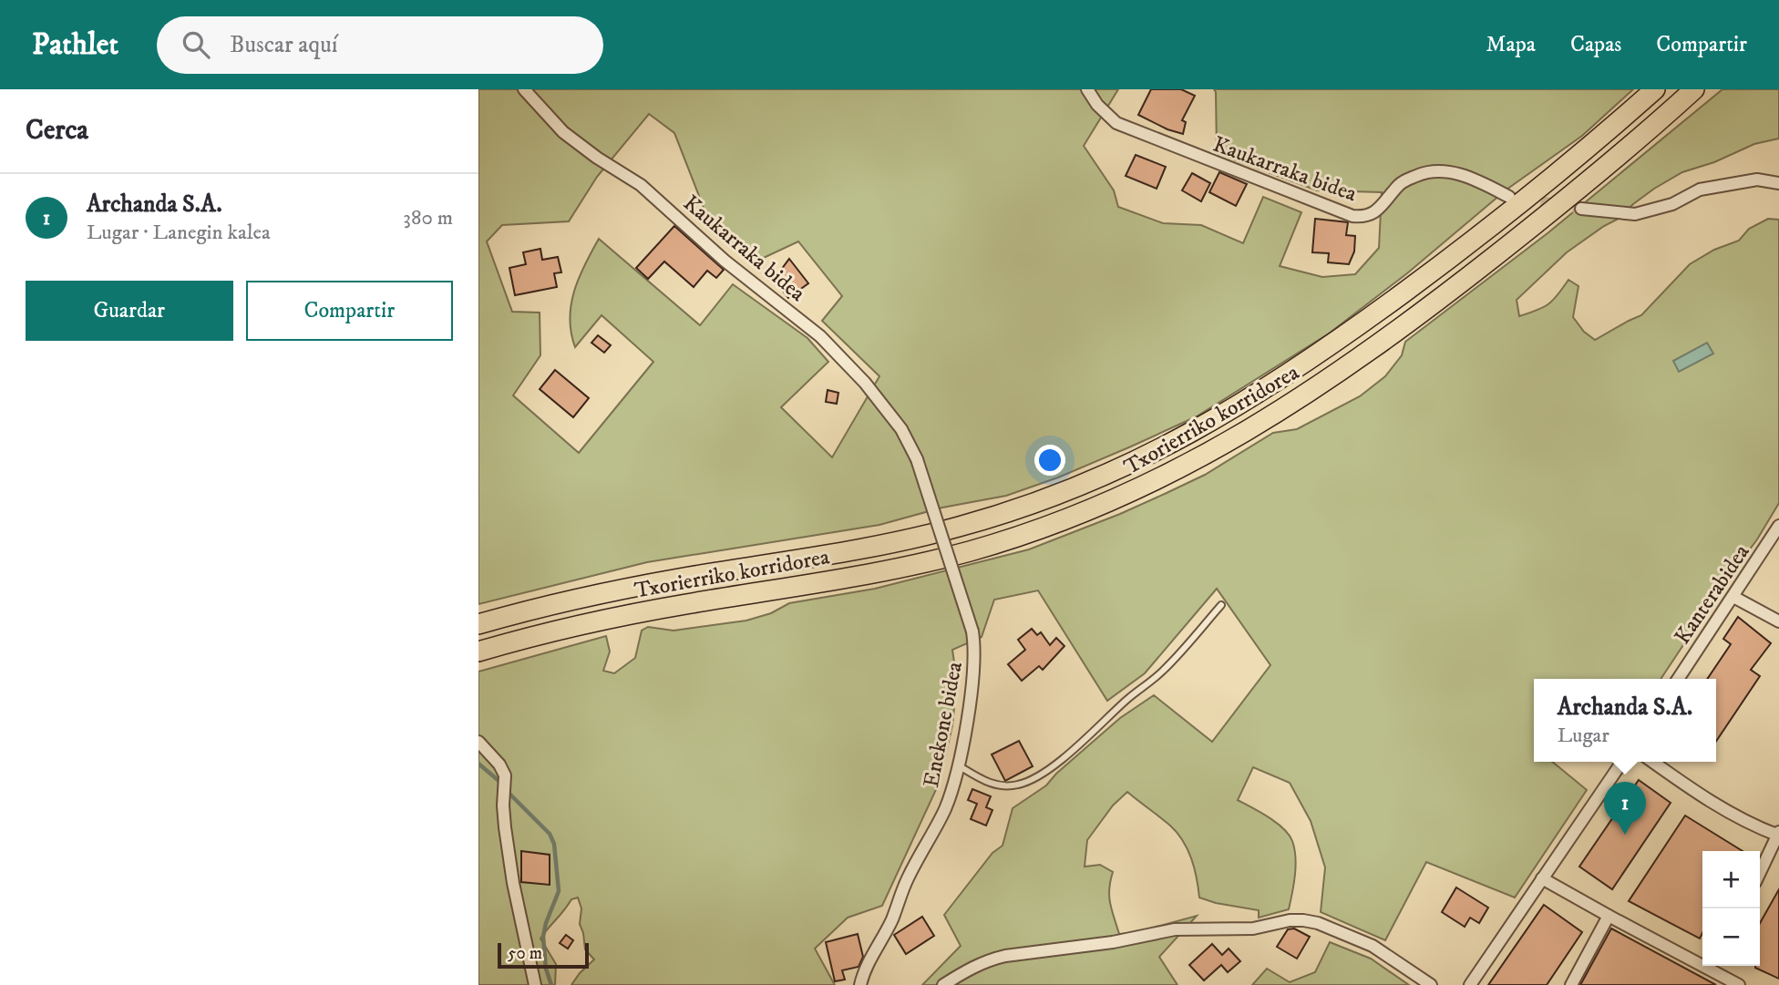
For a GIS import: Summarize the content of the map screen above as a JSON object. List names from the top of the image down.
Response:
{
  "streets": {
    "highway": ["Txorierriko korridorea"],
    "street": ["Kaukarraka bidea", "Kanterabidea", "Enekone bidea"]
  },
  "crossings": [
    ["Kaukarraka bidea", "Enekone bidea"]
  ],
  "scale_bar": "50 m",
  "page": {
    "header": "Pathlet",
    "search": "Buscar aquí",
    "nav": ["Mapa", "Capas", "Compartir"],
    "heading": "Cerca",
    "list": [
      {
        "mark": "1",
        "name": "Archanda S.A.",
        "note": "Lugar · Lanegin kalea",
        "value": "380 m"
      }
    ],
    "buttons": ["Guardar", "Compartir"],
    "popup": ["Archanda S.A.", "Lugar"],
    "pins": "1",
    "map_buttons": ["+", "−"],
    "scale": "50 m"
  }
}
